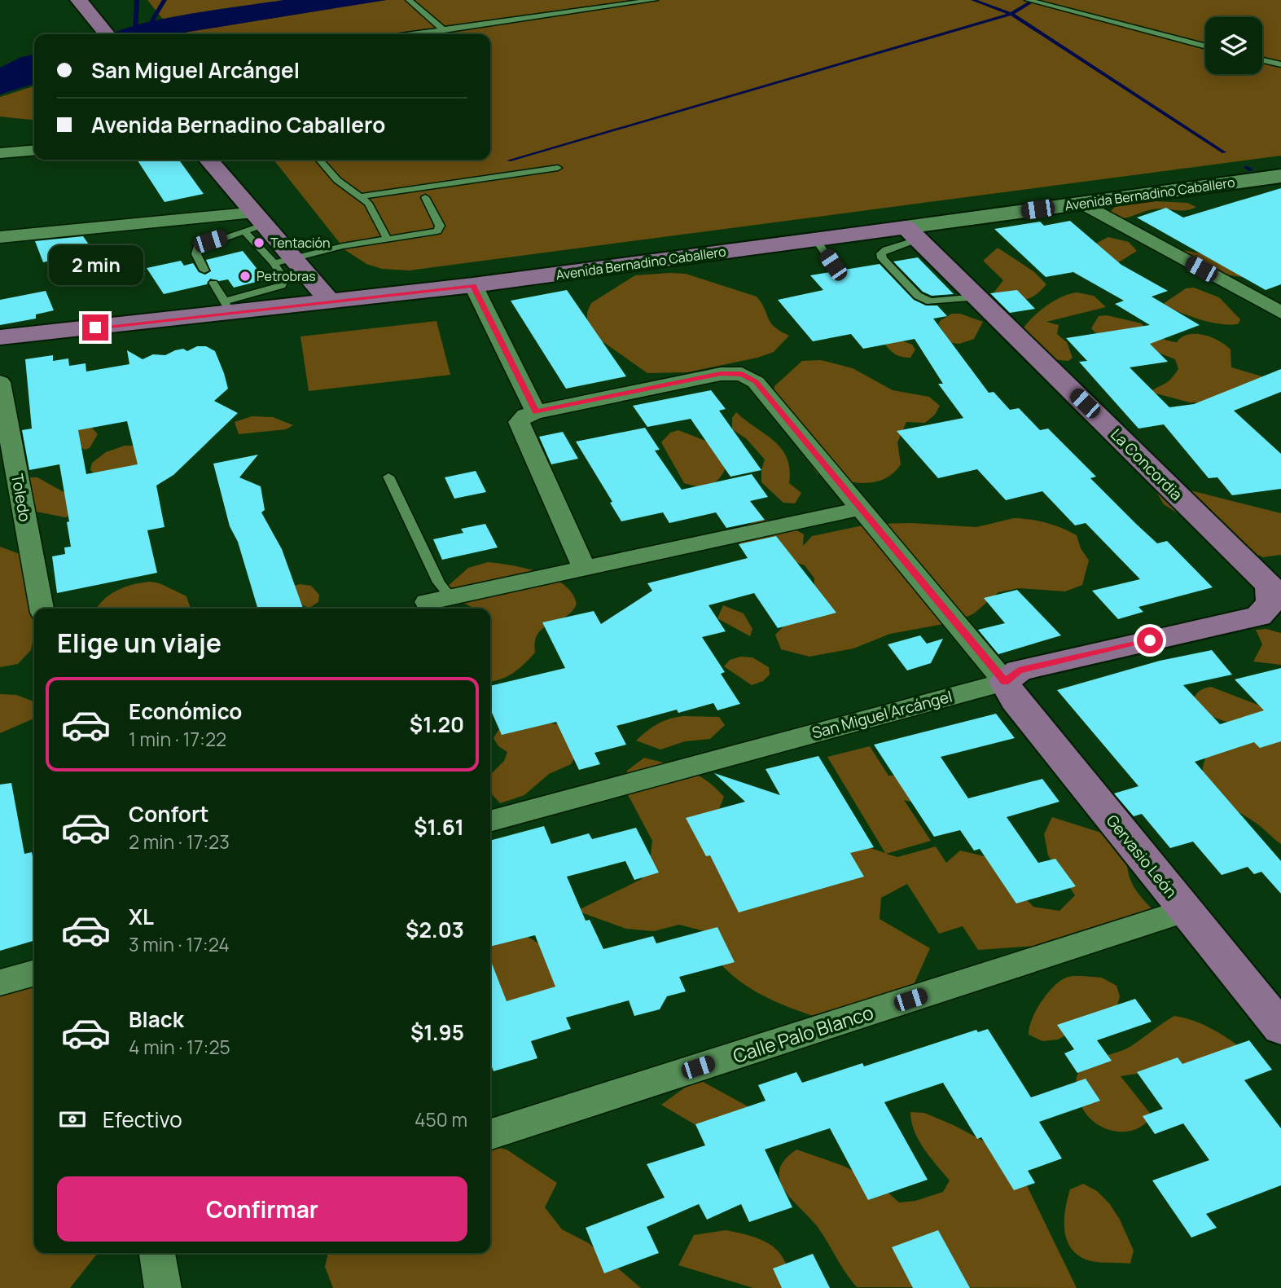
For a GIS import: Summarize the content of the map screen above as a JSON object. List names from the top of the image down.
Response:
{
  "streets": {
    "main road": [
      "Avenida Bernadino Caballero",
      "La Concordia",
      "San Miguel Arcángel",
      "Gervasio León"
    ],
    "street": ["Toledo", "Calle Palo Blanco"]
  },
  "crossings": [
    ["Avenida Bernadino Caballero", "La Concordia"],
    ["La Concordia", "San Miguel Arcángel"],
    ["San Miguel Arcángel", "Gervasio León"],
    ["Gervasio León", "Calle Palo Blanco"]
  ],
  "places": ["Tentación", "Petrobras"],
  "page": {
    "banner": ["San Miguel Arcángel", "Avenida Bernadino Caballero"],
    "bubble": "2 min",
    "heading": "Elige un viaje",
    "list": [
      {
        "name": "Económico",
        "note": "1 min · 17:22",
        "value": "$1.20"
      },
      {
        "name": "Confort",
        "note": "2 min · 17:23",
        "value": "$1.61"
      },
      {
        "name": "XL",
        "note": "3 min · 17:24",
        "value": "$2.03"
      },
      {
        "name": "Black",
        "note": "4 min · 17:25",
        "value": "$1.95"
      }
    ],
    "pay": ["Efectivo", "450 m"],
    "buttons": "Confirmar"
  }
}
